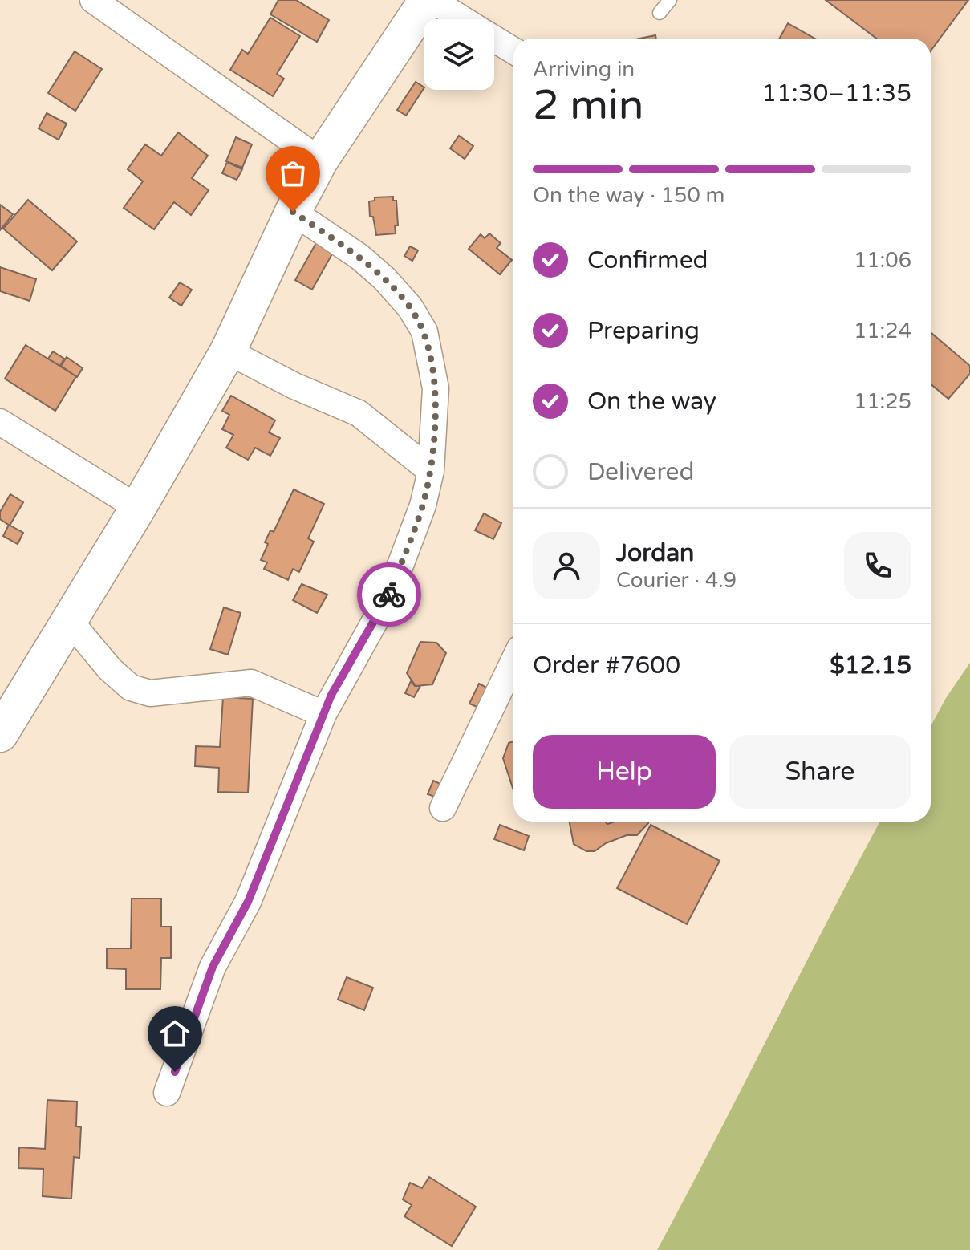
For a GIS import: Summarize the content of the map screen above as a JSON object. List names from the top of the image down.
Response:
{
  "page": {
    "heading": ["2 min", "Arriving in", "11:30–11:35"],
    "panel": [
      "Jordan",
      "Courier · 4.9",
      "Order #7600",
      "$12.15"
    ],
    "bar": "On the way · 150 m",
    "list": [
      ["Confirmed", "11:06"],
      ["Preparing", "11:24"],
      ["On the way", "11:25"],
      "Delivered"
    ],
    "buttons": ["Help", "Share"]
  }
}
